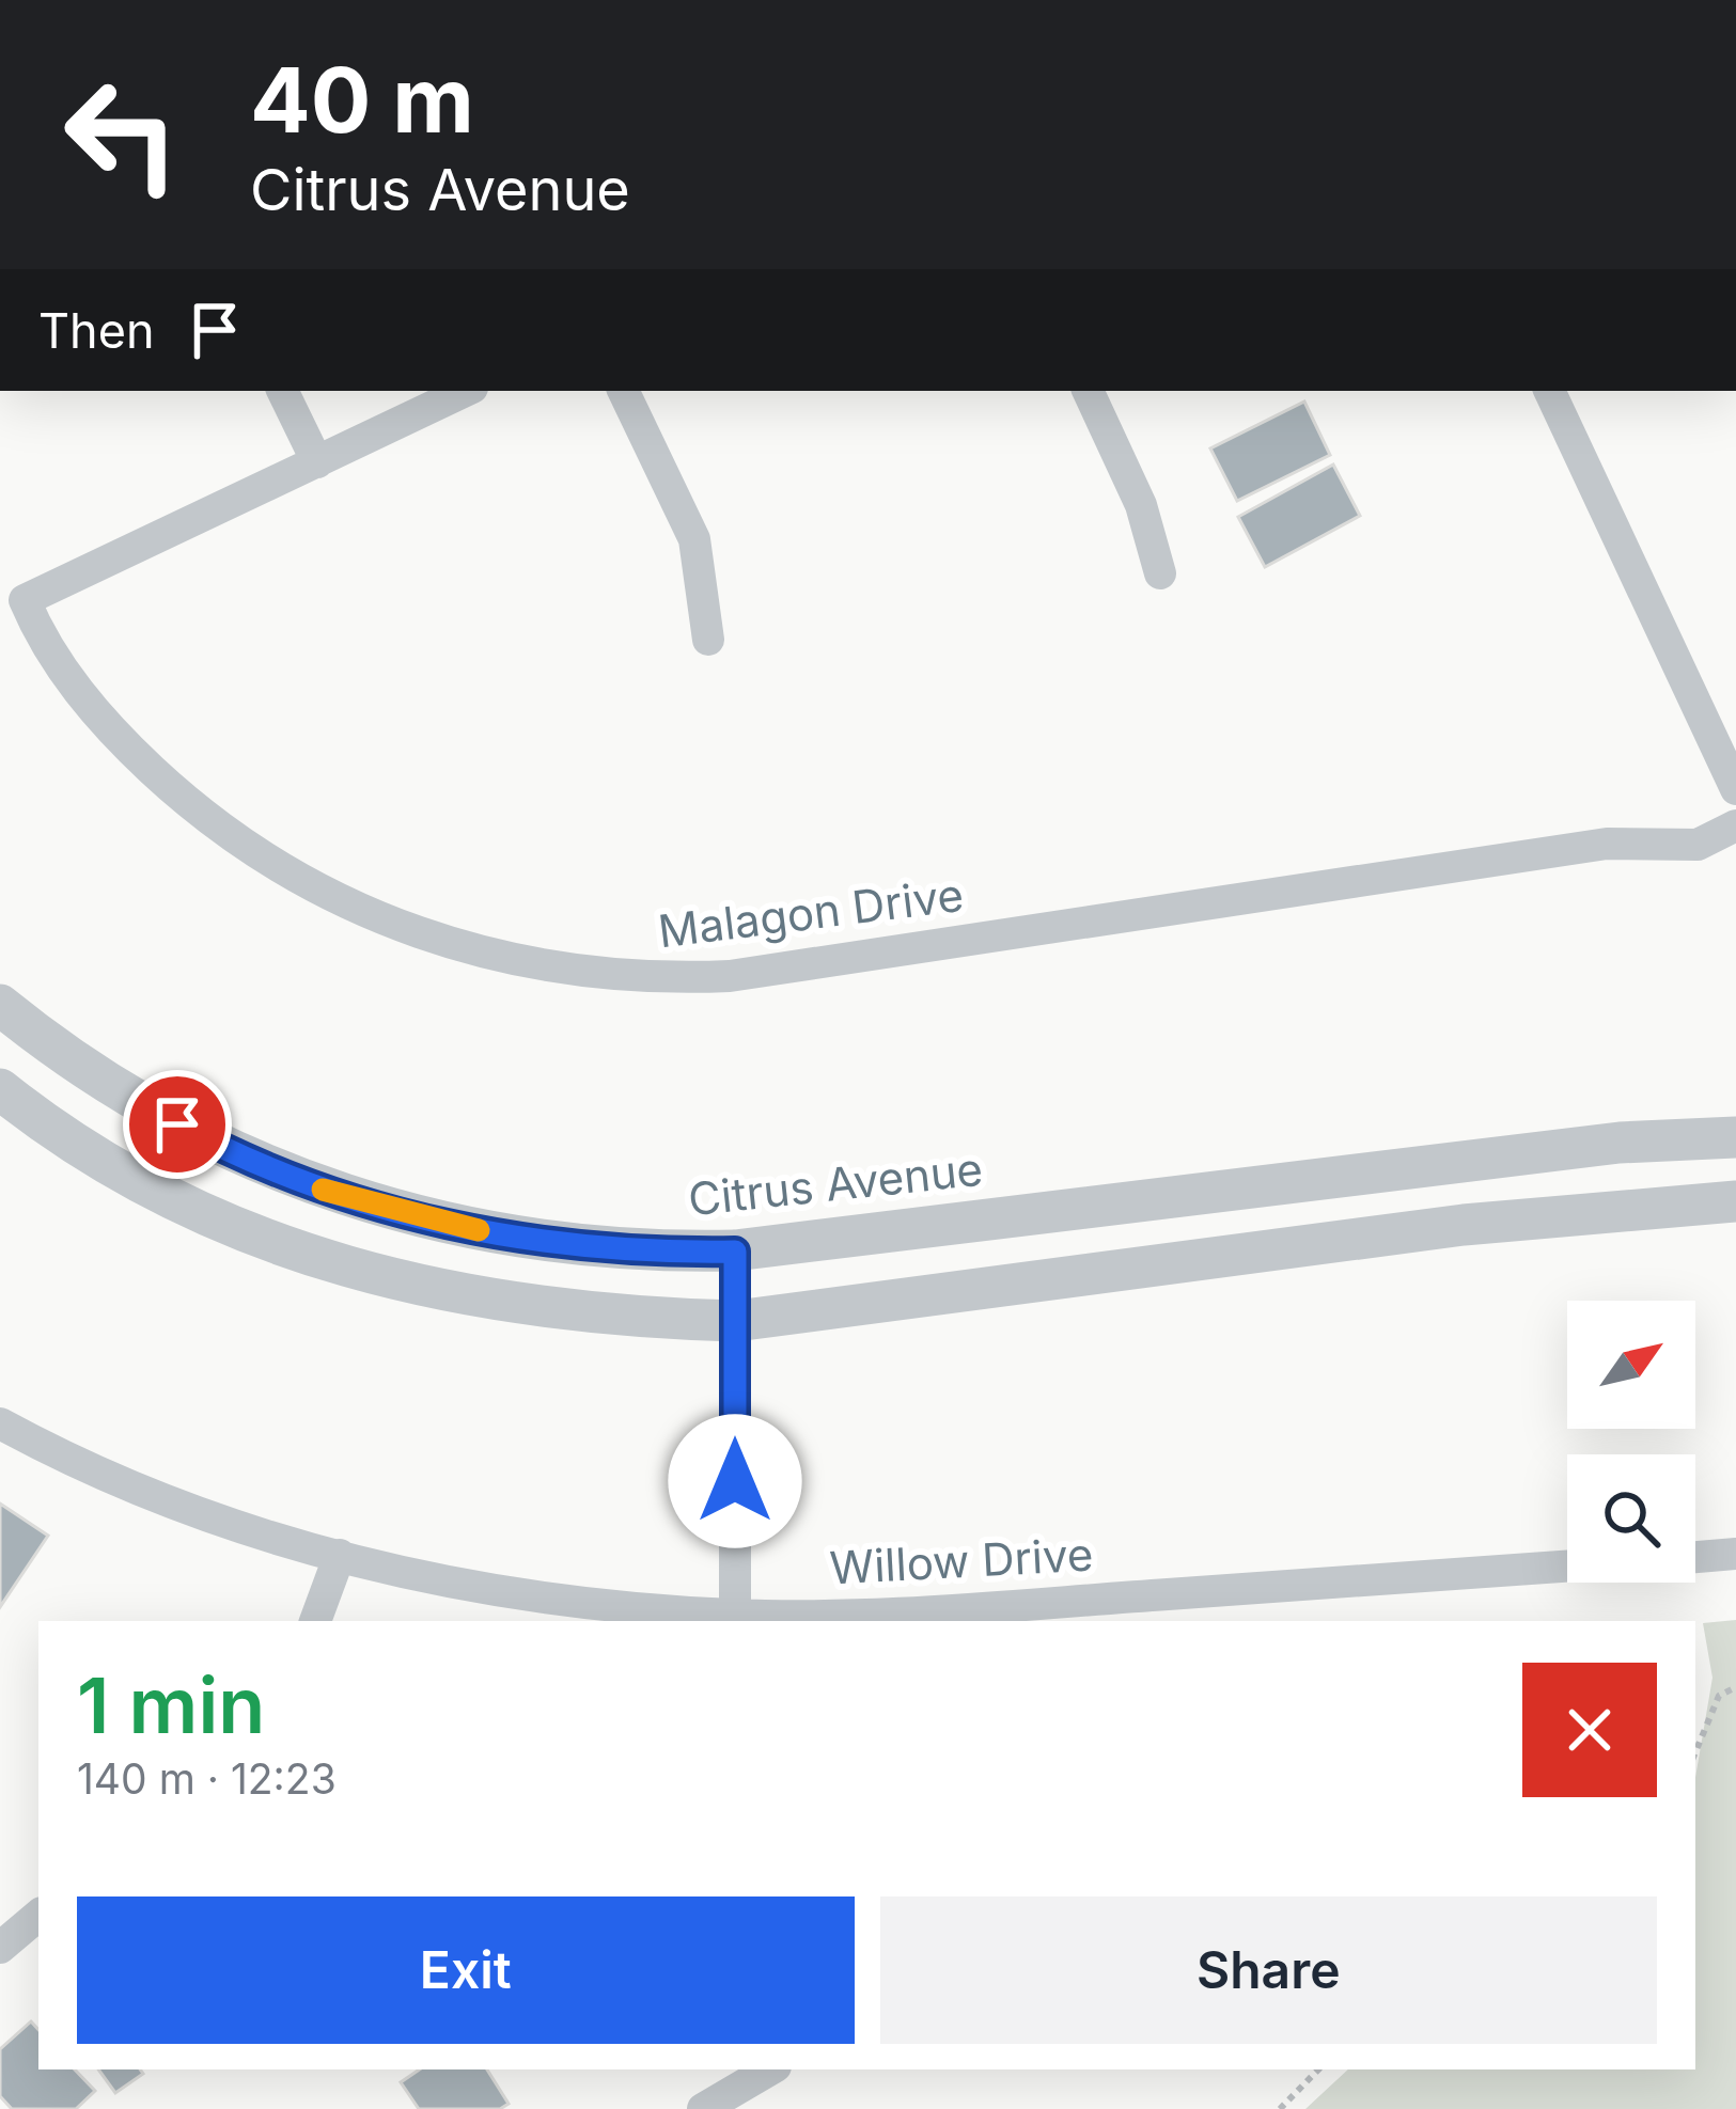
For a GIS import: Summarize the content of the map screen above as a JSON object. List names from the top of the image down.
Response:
{
  "streets": {
    "street": ["Malagon Drive", "Citrus Avenue", "Willow Drive"]
  },
  "north": "top right",
  "page": {
    "turn": ["40 m", "Citrus Avenue"],
    "then": "Then",
    "heading": ["1 min", "140 m · 12:23"],
    "buttons": ["Exit", "Share"]
  }
}
